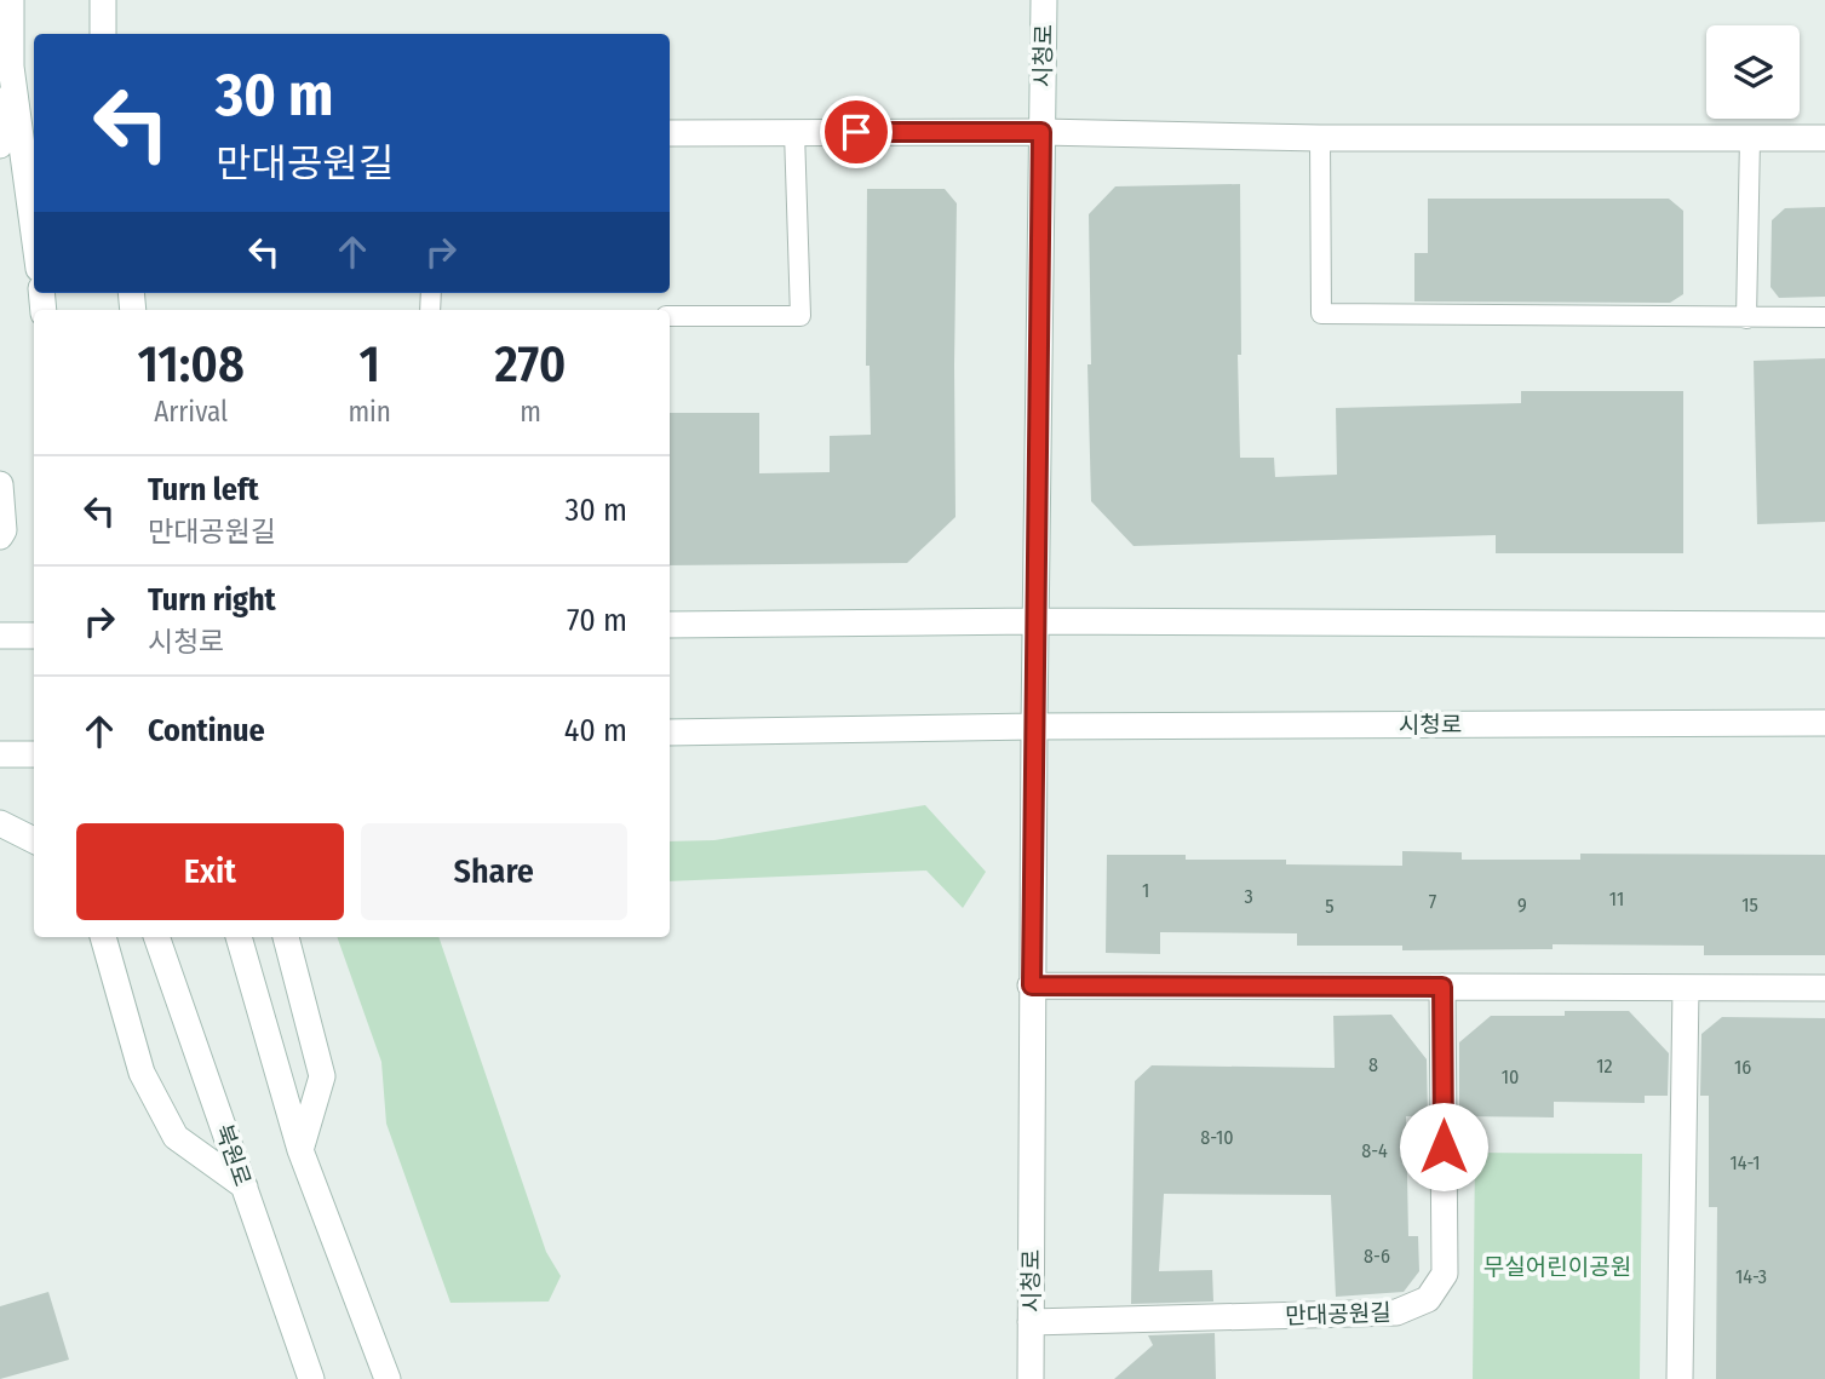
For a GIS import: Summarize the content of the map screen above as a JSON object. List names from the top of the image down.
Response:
{
  "streets": {
    "street": ["시청로", "북원로", "만대공원길"]
  },
  "crossings": [
    ["시청로", "만대공원길"]
  ],
  "parks": ["무실어린이공원"],
  "house_numbers": [
    "1",
    "3",
    "11",
    "7",
    "9",
    "15",
    "5",
    "8",
    "12",
    "16",
    "10",
    "8-10",
    "8-4",
    "14-1",
    "8-6",
    "14-3"
  ],
  "page": {
    "turn": ["30 m", "만대공원길"],
    "eta": [
      "11:08",
      "Arrival",
      "1",
      "min",
      "270",
      "m"
    ],
    "list": [
      {
        "name": "Turn left",
        "note": "만대공원길",
        "value": "30 m"
      },
      {
        "name": "Turn right",
        "note": "시청로",
        "value": "70 m"
      },
      {
        "name": "Continue",
        "value": "40 m"
      }
    ],
    "buttons": ["Exit", "Share"]
  }
}
